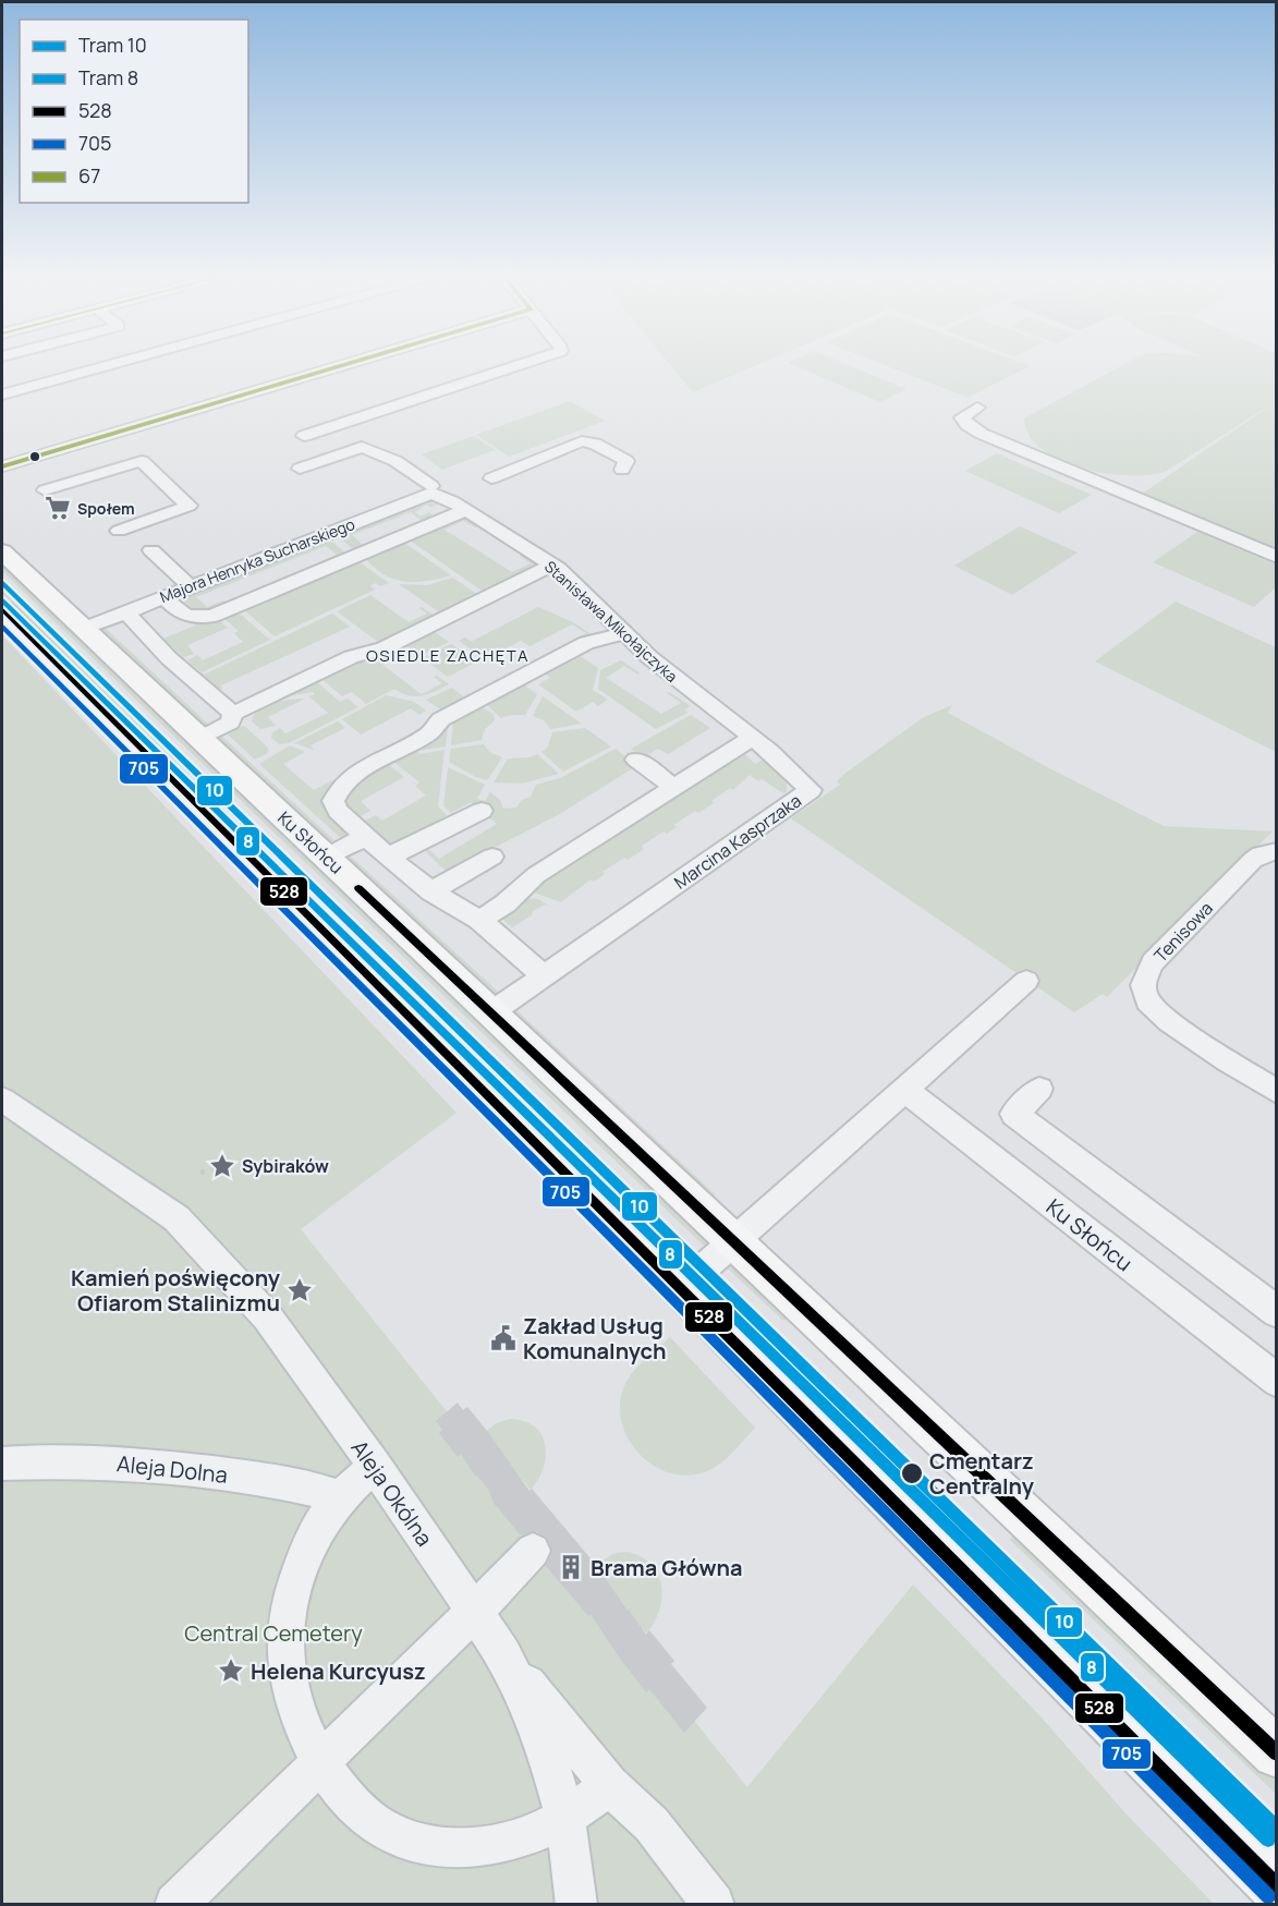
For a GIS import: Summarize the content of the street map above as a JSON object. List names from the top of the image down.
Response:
{
  "streets": {
    "main road": ["Ku Słońcu"],
    "street": [
      "Majora Henryka Sucharskiego",
      "Stanisława Mikołajczyka",
      "Marcina Kasprzaka",
      "Tenisowa",
      "Aleja Dolna",
      "Aleja Okólna"
    ]
  },
  "crossings": [
    ["Majora Henryka Sucharskiego", "Stanisława Mikołajczyka"],
    ["Majora Henryka Sucharskiego", "Ku Słońcu"],
    ["Stanisława Mikołajczyka", "Marcina Kasprzaka"],
    ["Marcina Kasprzaka", "Ku Słońcu"]
  ],
  "districts": ["OSIEDLE ZACHĘTA"],
  "parks": ["Central Cemetery"],
  "places": {
    "supermarket": ["Społem"],
    "place": ["Sybiraków", "Kamień poświęcony Ofiarom Stalinizmu", "Helena Kurcyusz"],
    "public building": ["Zakład Usług Komunalnych"],
    "other": ["Cmentarz Centralny"],
    "building": ["Brama Główna"]
  },
  "lines": [
    "transit line 67",
    "tram line 10",
    "tram line 8",
    "transit line 528",
    "transit line 705"
  ],
  "legend": [
    "Tram 10",
    "Tram 8",
    "528",
    "705",
    "67"
  ]
}
